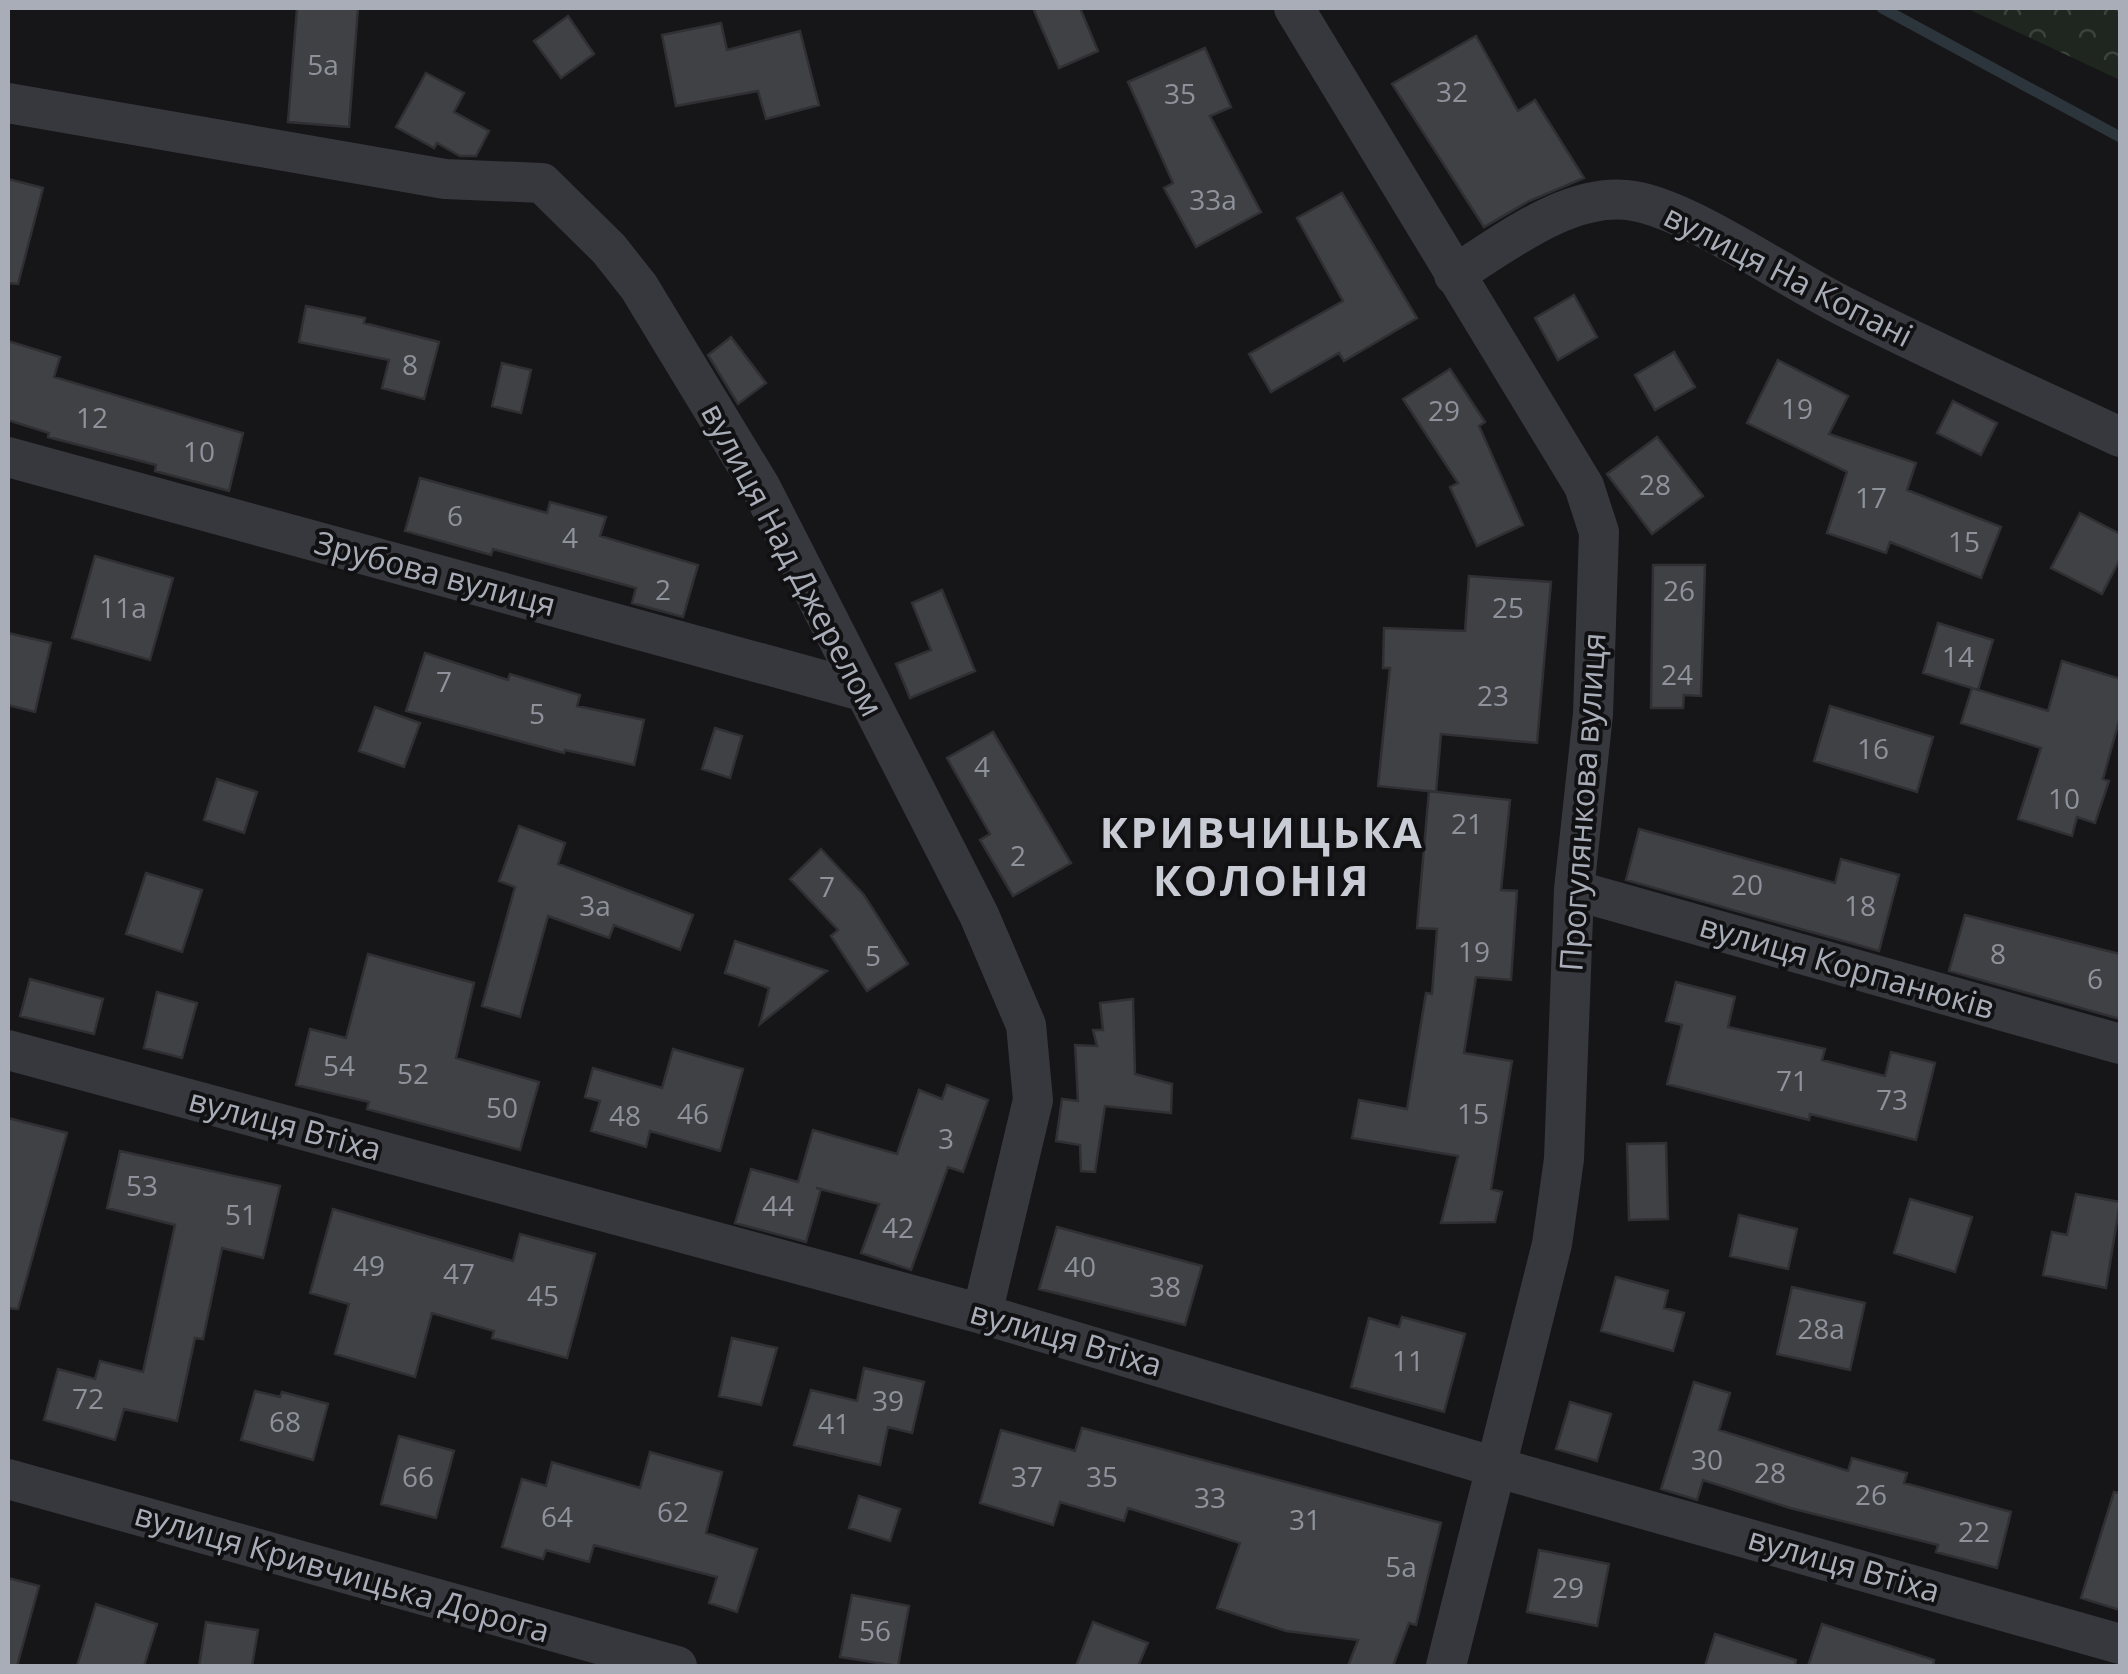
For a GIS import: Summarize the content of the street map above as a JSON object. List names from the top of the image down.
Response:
{
  "streets": {
    "street": [
      "вулиця На Копані",
      "вулиця Над Джерелом",
      "Зрубова вулиця",
      "Прогулянкова вулиця",
      "вулиця Корпанюків",
      "вулиця Втіха",
      "вулиця Кривчицька Дорога"
    ]
  },
  "crossings": [
    ["вулиця На Копані", "Прогулянкова вулиця"],
    ["вулиця Над Джерелом", "Зрубова вулиця"],
    ["вулиця Над Джерелом", "вулиця Втіха"],
    ["Прогулянкова вулиця", "вулиця Корпанюків"],
    ["Прогулянкова вулиця", "вулиця Втіха"]
  ],
  "districts": ["КРИВЧИЦЬКА КОЛОНІЯ"],
  "house_numbers": [
    "5а",
    "32",
    "35",
    "33а",
    "8",
    "19",
    "29",
    "12",
    "10",
    "28",
    "17",
    "6",
    "4",
    "15",
    "2",
    "26",
    "11а",
    "25",
    "14",
    "24",
    "7",
    "23",
    "5",
    "16",
    "4",
    "10",
    "21",
    "2",
    "20",
    "7",
    "3а",
    "18",
    "19",
    "8",
    "5",
    "6",
    "54",
    "52",
    "71",
    "73",
    "50",
    "46",
    "15",
    "48",
    "3",
    "53",
    "44",
    "51",
    "42",
    "49",
    "40",
    "47",
    "38",
    "45",
    "28а",
    "11",
    "72",
    "39",
    "68",
    "41",
    "30",
    "28",
    "66",
    "37",
    "35",
    "26",
    "33",
    "62",
    "64",
    "31",
    "22",
    "5а",
    "29",
    "56"
  ]
}
